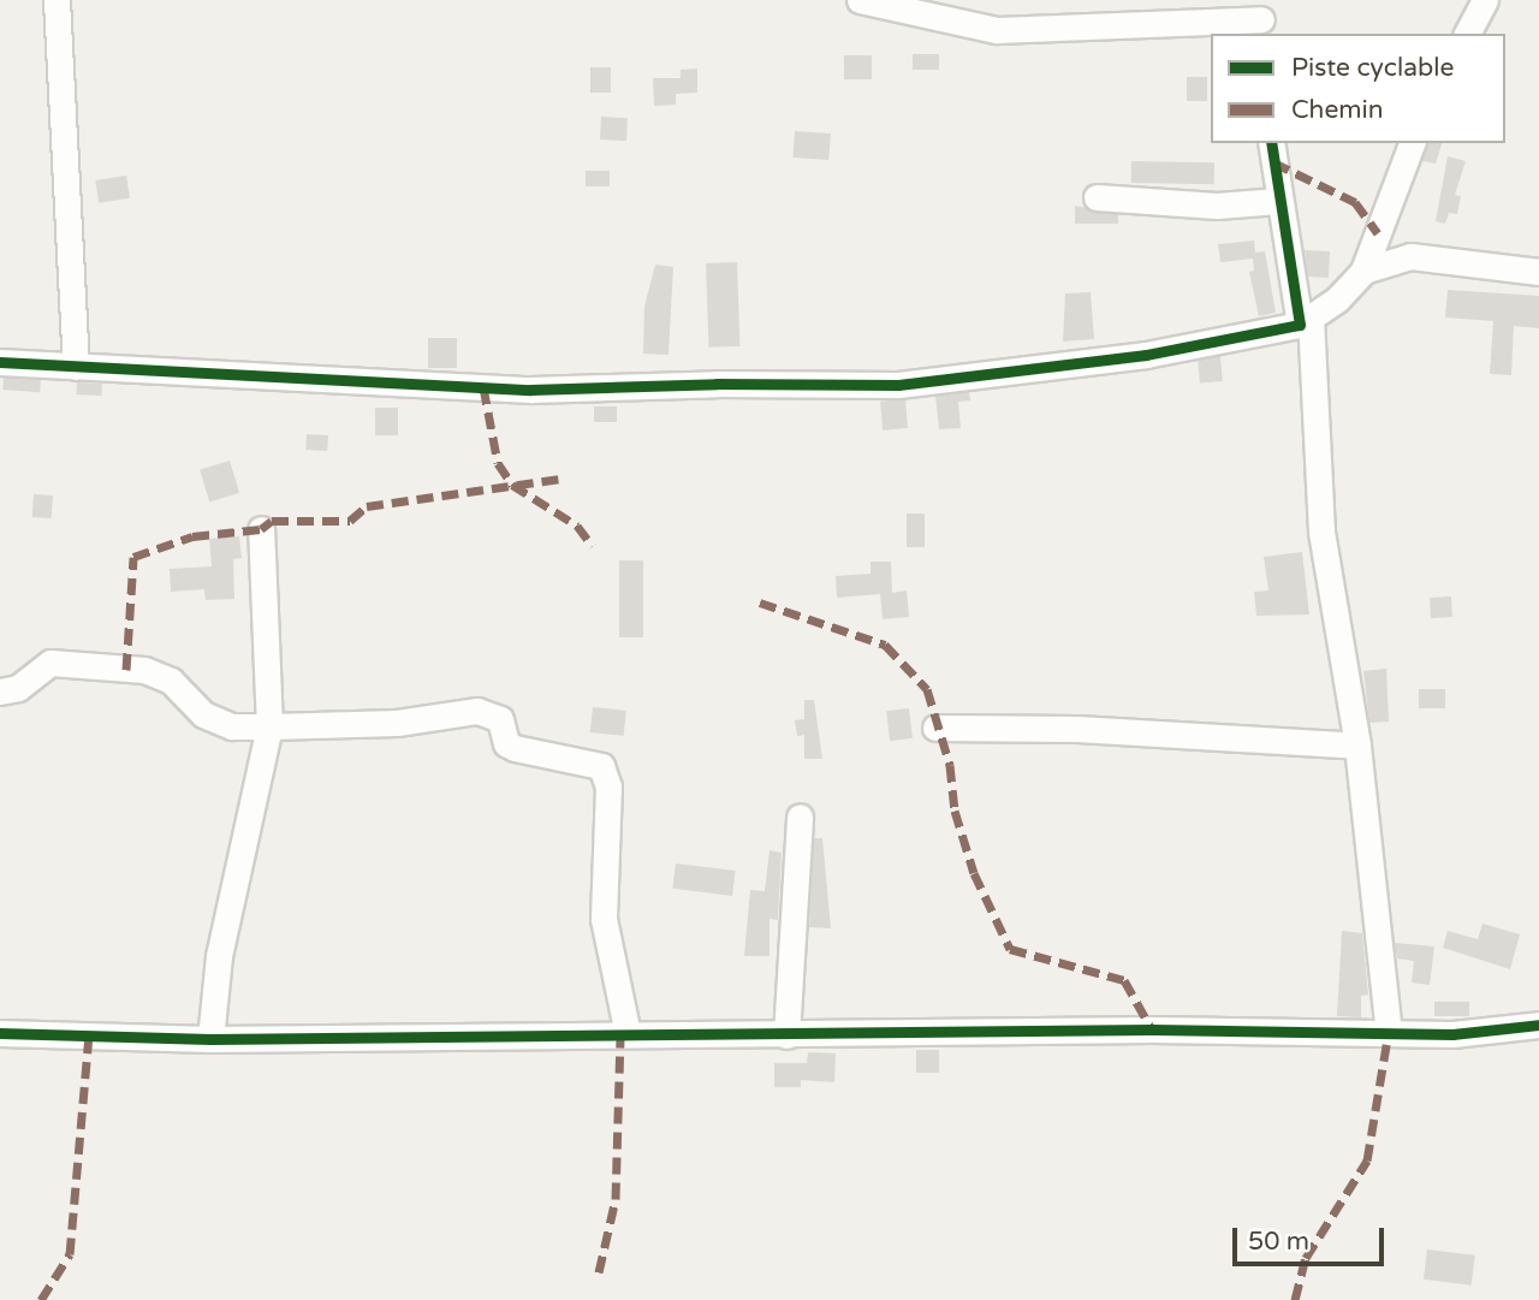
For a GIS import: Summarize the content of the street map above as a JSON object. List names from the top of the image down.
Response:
{
  "legend": ["Piste cyclable", "Chemin"],
  "scale_bar": "50 m"
}
